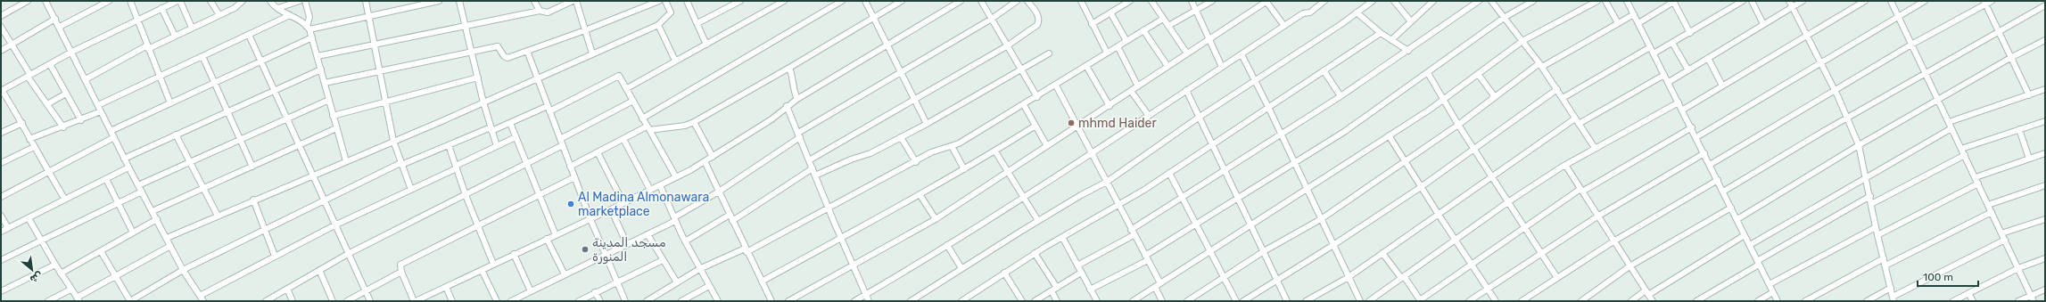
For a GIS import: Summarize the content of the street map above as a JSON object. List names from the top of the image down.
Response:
{
  "places": ["mhmd Haider", "Al Madina Almonawara marketplace", "مسجد المدينة المنورة"],
  "scale_bar": "100 m",
  "north": "bottom right"
}
